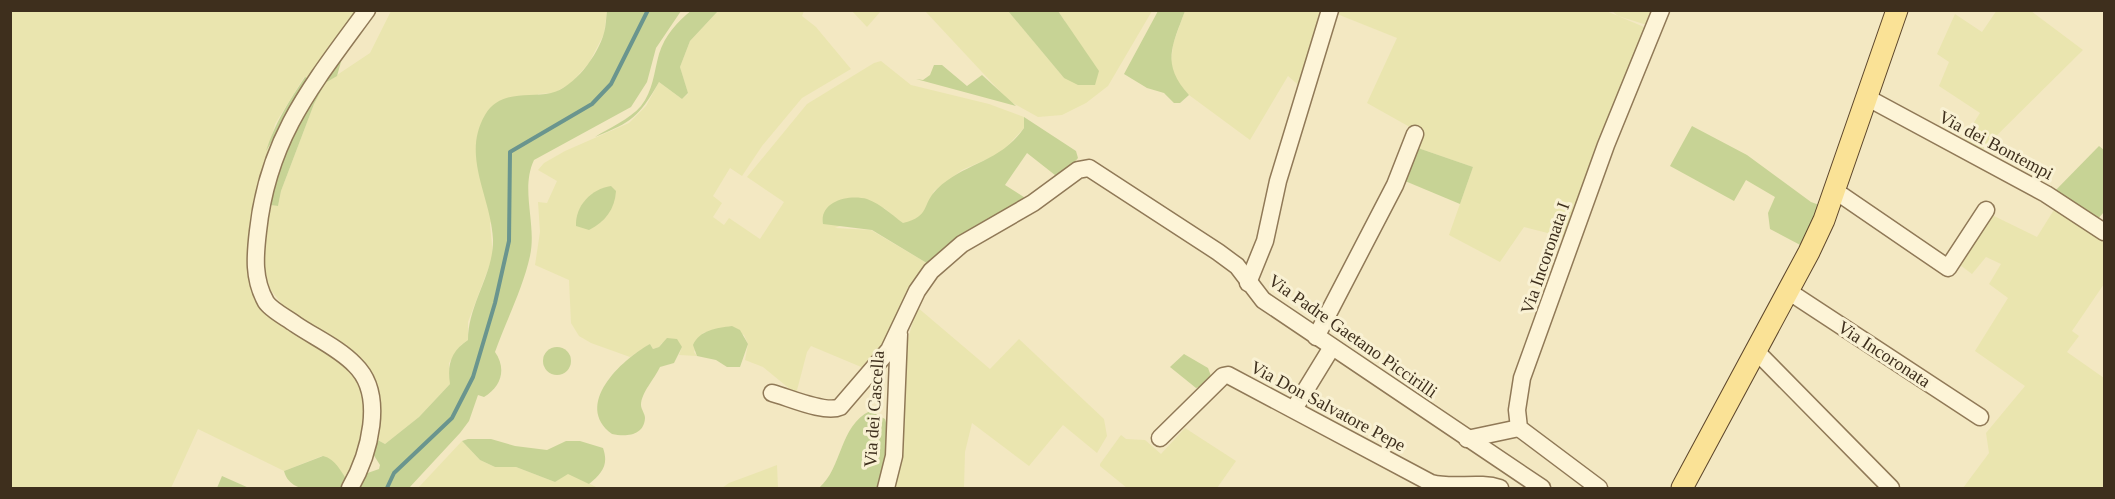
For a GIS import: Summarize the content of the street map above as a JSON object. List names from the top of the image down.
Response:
{
  "streets": {
    "street": [
      "Via dei Bontempi",
      "Via Incoronata I",
      "Via Padre Gaetano Piccirilli",
      "Via Incoronata",
      "Via Don Salvatore Pepe",
      "Via dei Cascella"
    ]
  },
  "crossings": [
    ["Via Padre Gaetano Piccirilli", "Via dei Cascella"]
  ]
}
